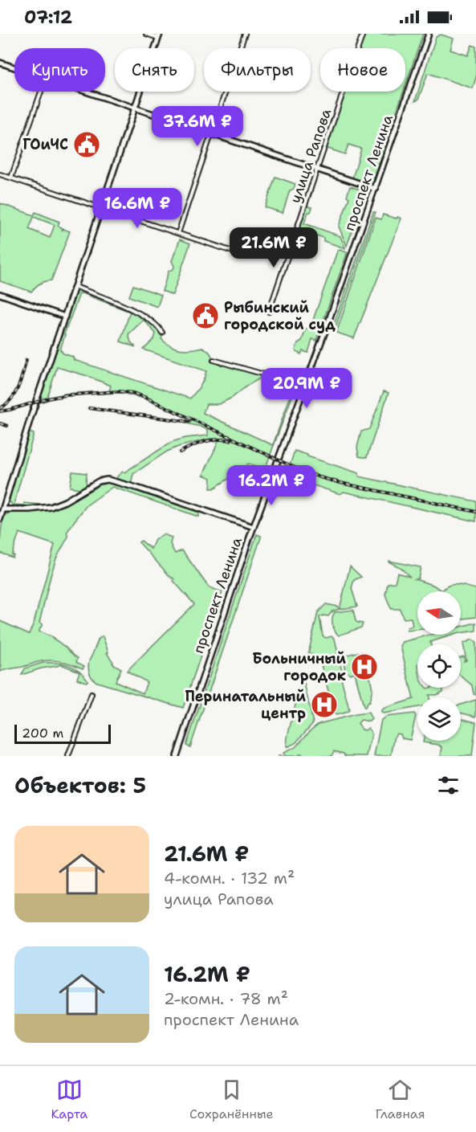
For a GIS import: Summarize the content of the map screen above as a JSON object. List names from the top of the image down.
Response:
{
  "streets": {
    "street": ["улица Рапова", "проспект Ленина"]
  },
  "places": {
    "public building": ["ГОиЧС", "Рыбинский городской суд"],
    "hospital": ["Больничный городок", "Перинатальный центр"]
  },
  "scale_bar": "200 m",
  "north": "left",
  "page": {
    "status": "07:12",
    "chip": [
      "Купить",
      "Снять",
      "Фильтры",
      "Новое"
    ],
    "price": [
      "37.6M ₽",
      "16.6M ₽",
      "21.6M ₽",
      "20.9M ₽",
      "16.2M ₽"
    ],
    "scale": "200 m",
    "heading": "Объектов: 5",
    "list": [
      {
        "name": "21.6M ₽",
        "note": "4-комн. · 132 m² · улица Рапова"
      },
      {
        "name": "16.2M ₽",
        "note": "2-комн. · 78 m² · проспект Ленина"
      }
    ],
    "tabs": ["Карта", "Сохранённые", "Главная"]
  }
}
